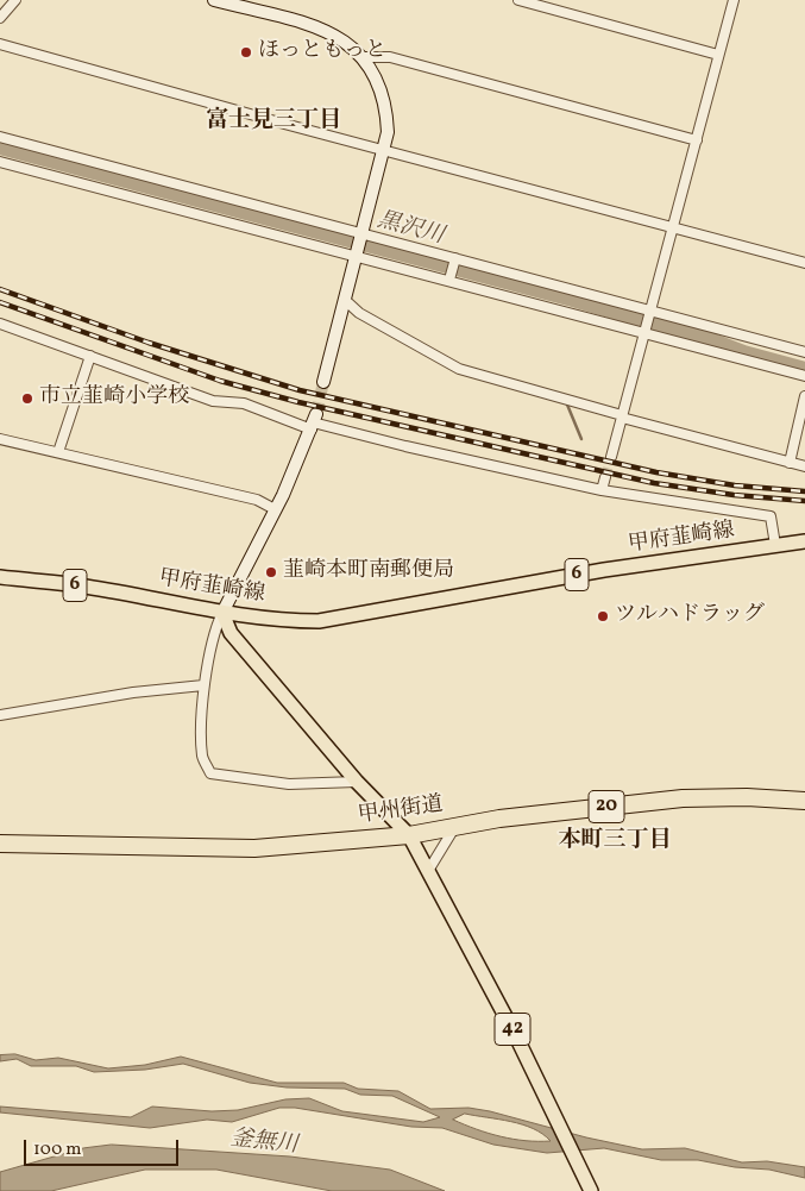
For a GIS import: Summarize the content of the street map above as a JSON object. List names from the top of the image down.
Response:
{
  "streets": {
    "highway": ["20", "甲州街道"],
    "main road": ["甲府韮崎線", "6", "42"]
  },
  "crossings": [
    ["甲州街道", "42"]
  ],
  "districts": ["富士見三丁目", "本町三丁目"],
  "water": ["黒沢川", "釜無川"],
  "places": [
    "ほっともっと",
    "市立韮崎小学校",
    "韮崎本町南郵便局",
    "ツルハドラッグ"
  ],
  "scale_bar": "100 m"
}
